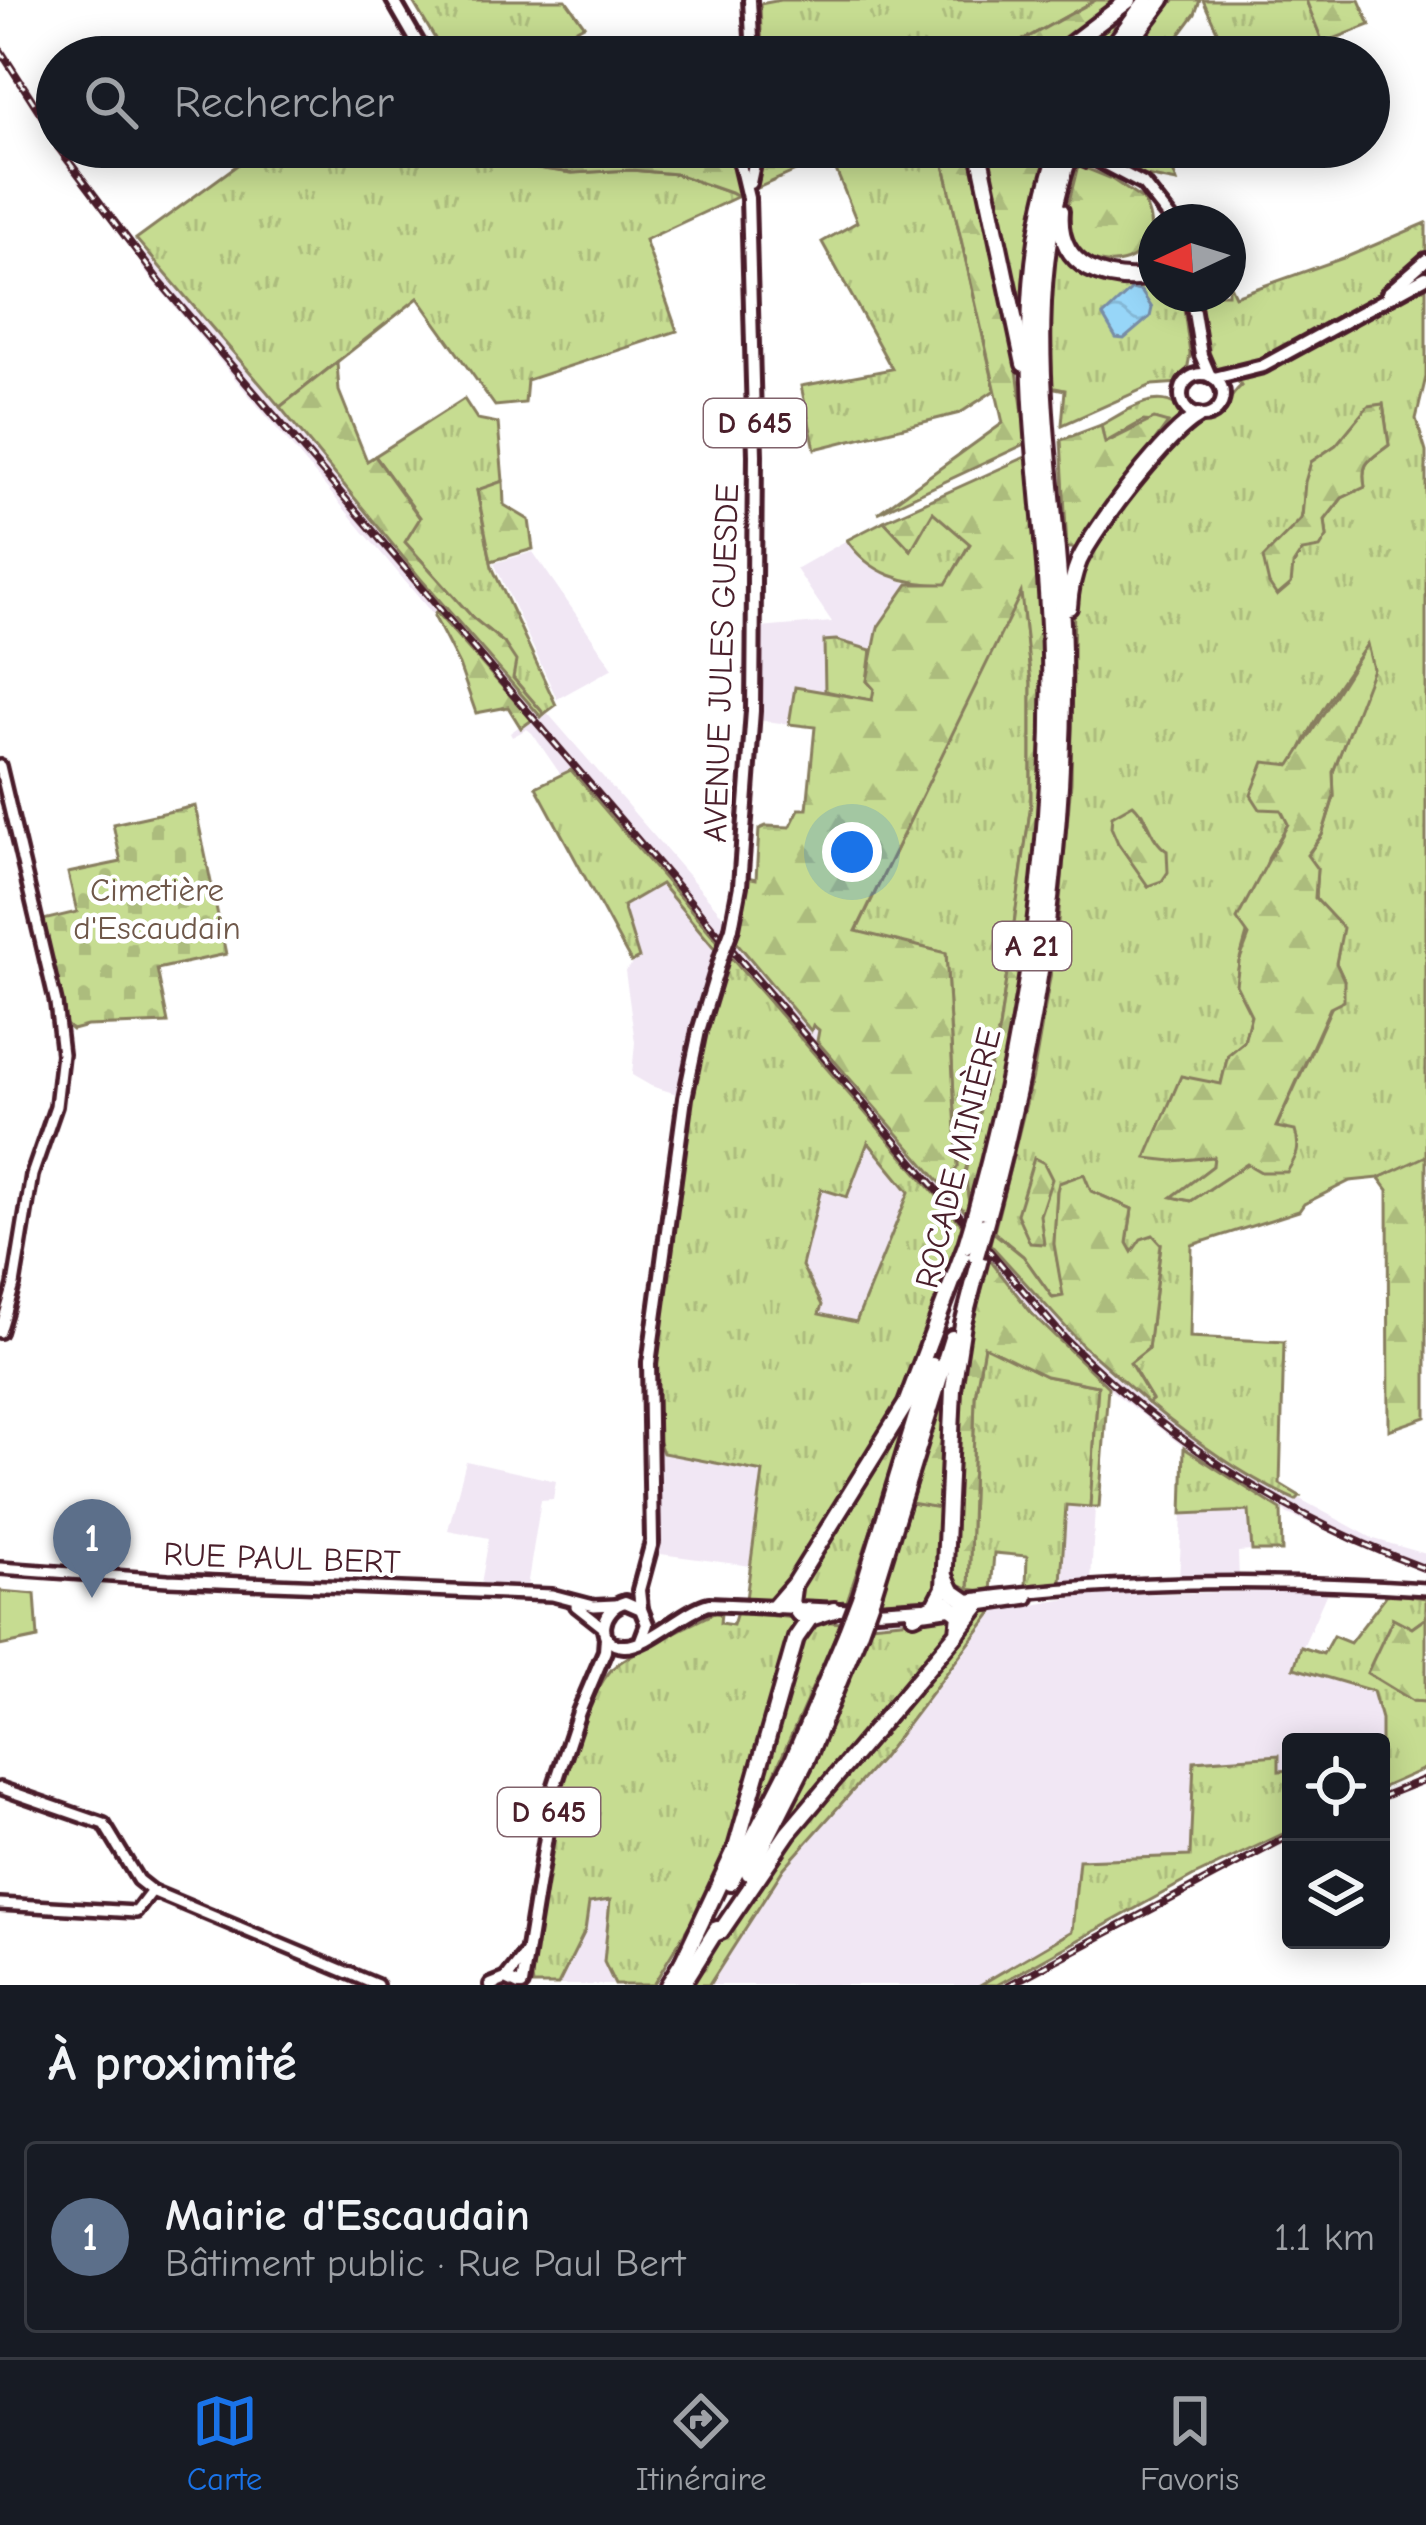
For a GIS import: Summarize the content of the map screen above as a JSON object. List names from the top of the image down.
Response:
{
  "streets": {
    "highway": ["A 21", "ROCADE MINIÈRE"],
    "main road": ["D 645", "AVENUE JULES GUESDE"],
    "street": ["RUE PAUL BERT"]
  },
  "crossings": [
    ["D 645", "AVENUE JULES GUESDE"],
    ["D 645", "RUE PAUL BERT"],
    ["AVENUE JULES GUESDE", "RUE PAUL BERT"]
  ],
  "parks": ["Cimetière d'Escaudain"],
  "north": "left",
  "page": {
    "search": "Rechercher",
    "pins": "1",
    "heading": "À proximité",
    "list": [
      {
        "mark": "1",
        "name": "Mairie d'Escaudain",
        "note": "Bâtiment public · Rue Paul Bert",
        "value": "1.1 km"
      }
    ],
    "nav": ["Carte", "Itinéraire", "Favoris"]
  }
}
